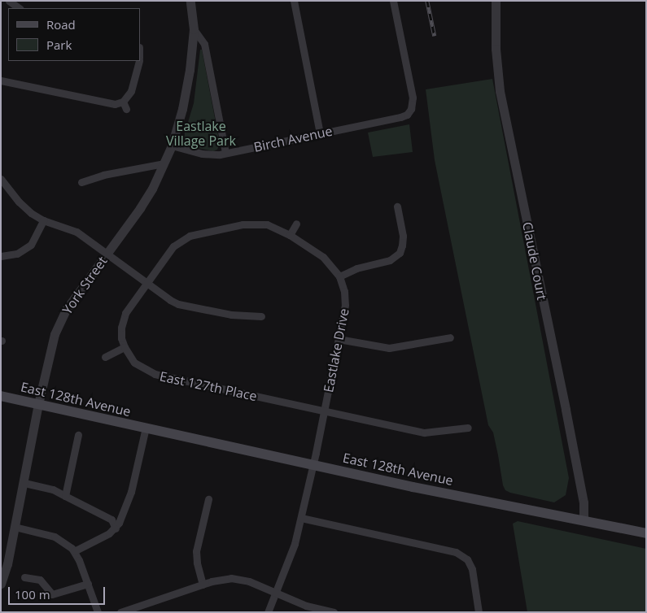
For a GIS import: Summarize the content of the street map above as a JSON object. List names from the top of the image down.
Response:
{
  "streets": {
    "main road": ["East 128th Avenue"],
    "street": [
      "Birch Avenue",
      "Claude Court",
      "York Street",
      "Eastlake Drive",
      "East 127th Place"
    ]
  },
  "crossings": [
    ["Birch Avenue", "York Street"],
    ["Claude Court", "East 128th Avenue"],
    ["York Street", "East 128th Avenue"],
    ["Eastlake Drive", "East 127th Place"],
    ["Eastlake Drive", "East 128th Avenue"]
  ],
  "parks": ["Eastlake Village Park"],
  "legend": ["Road", "Park"],
  "scale_bar": "100 m"
}
